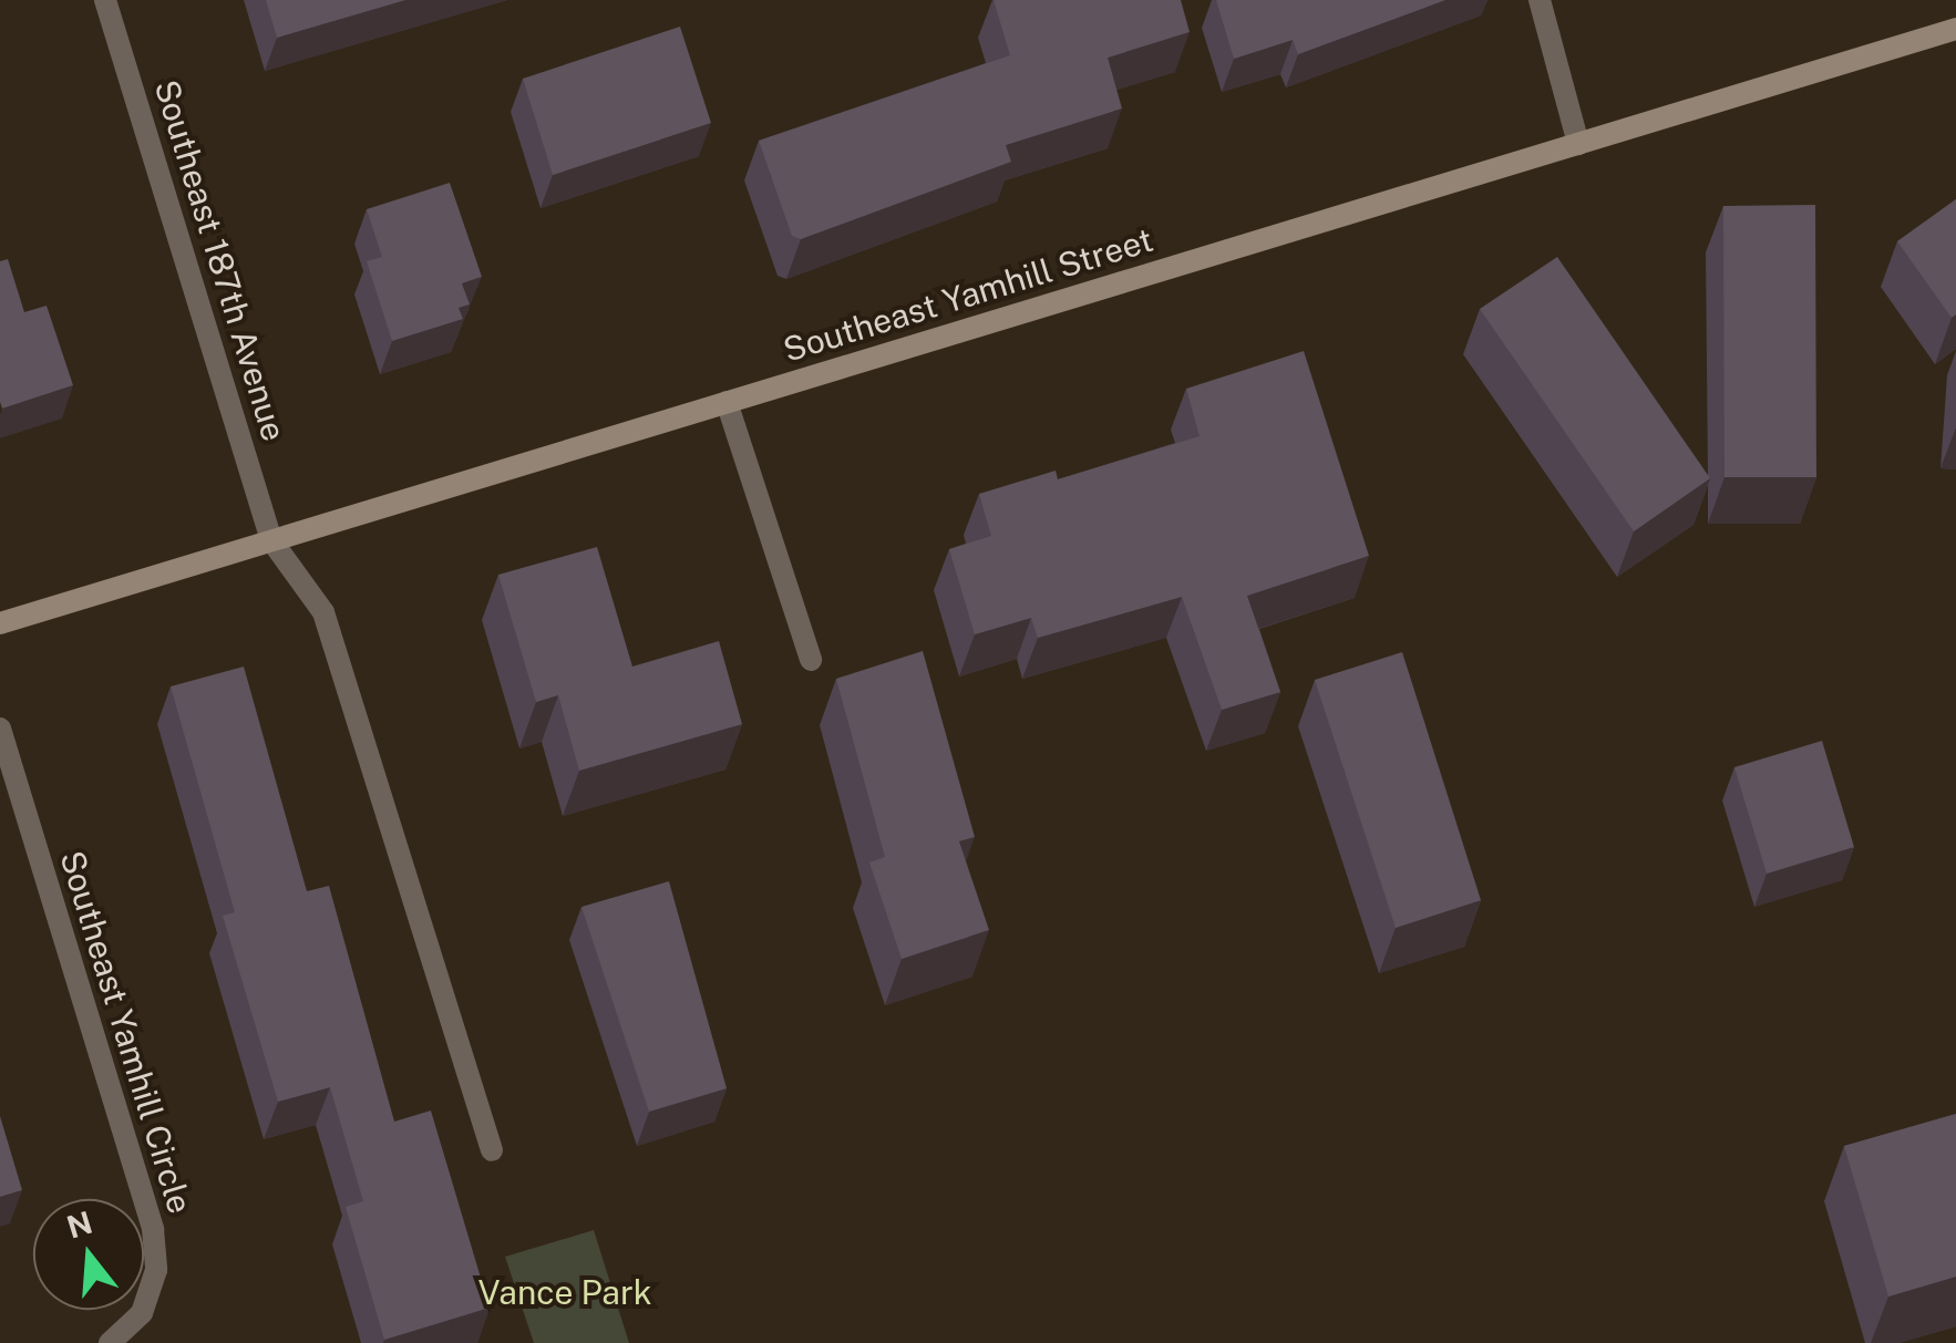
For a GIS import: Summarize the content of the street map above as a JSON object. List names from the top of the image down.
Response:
{
  "streets": {
    "street": ["Southeast 187th Avenue", "Southeast Yamhill Street", "Southeast Yamhill Circle"]
  },
  "crossings": [
    ["Southeast 187th Avenue", "Southeast Yamhill Street"]
  ],
  "parks": ["Vance Park"],
  "north": "top"
}
